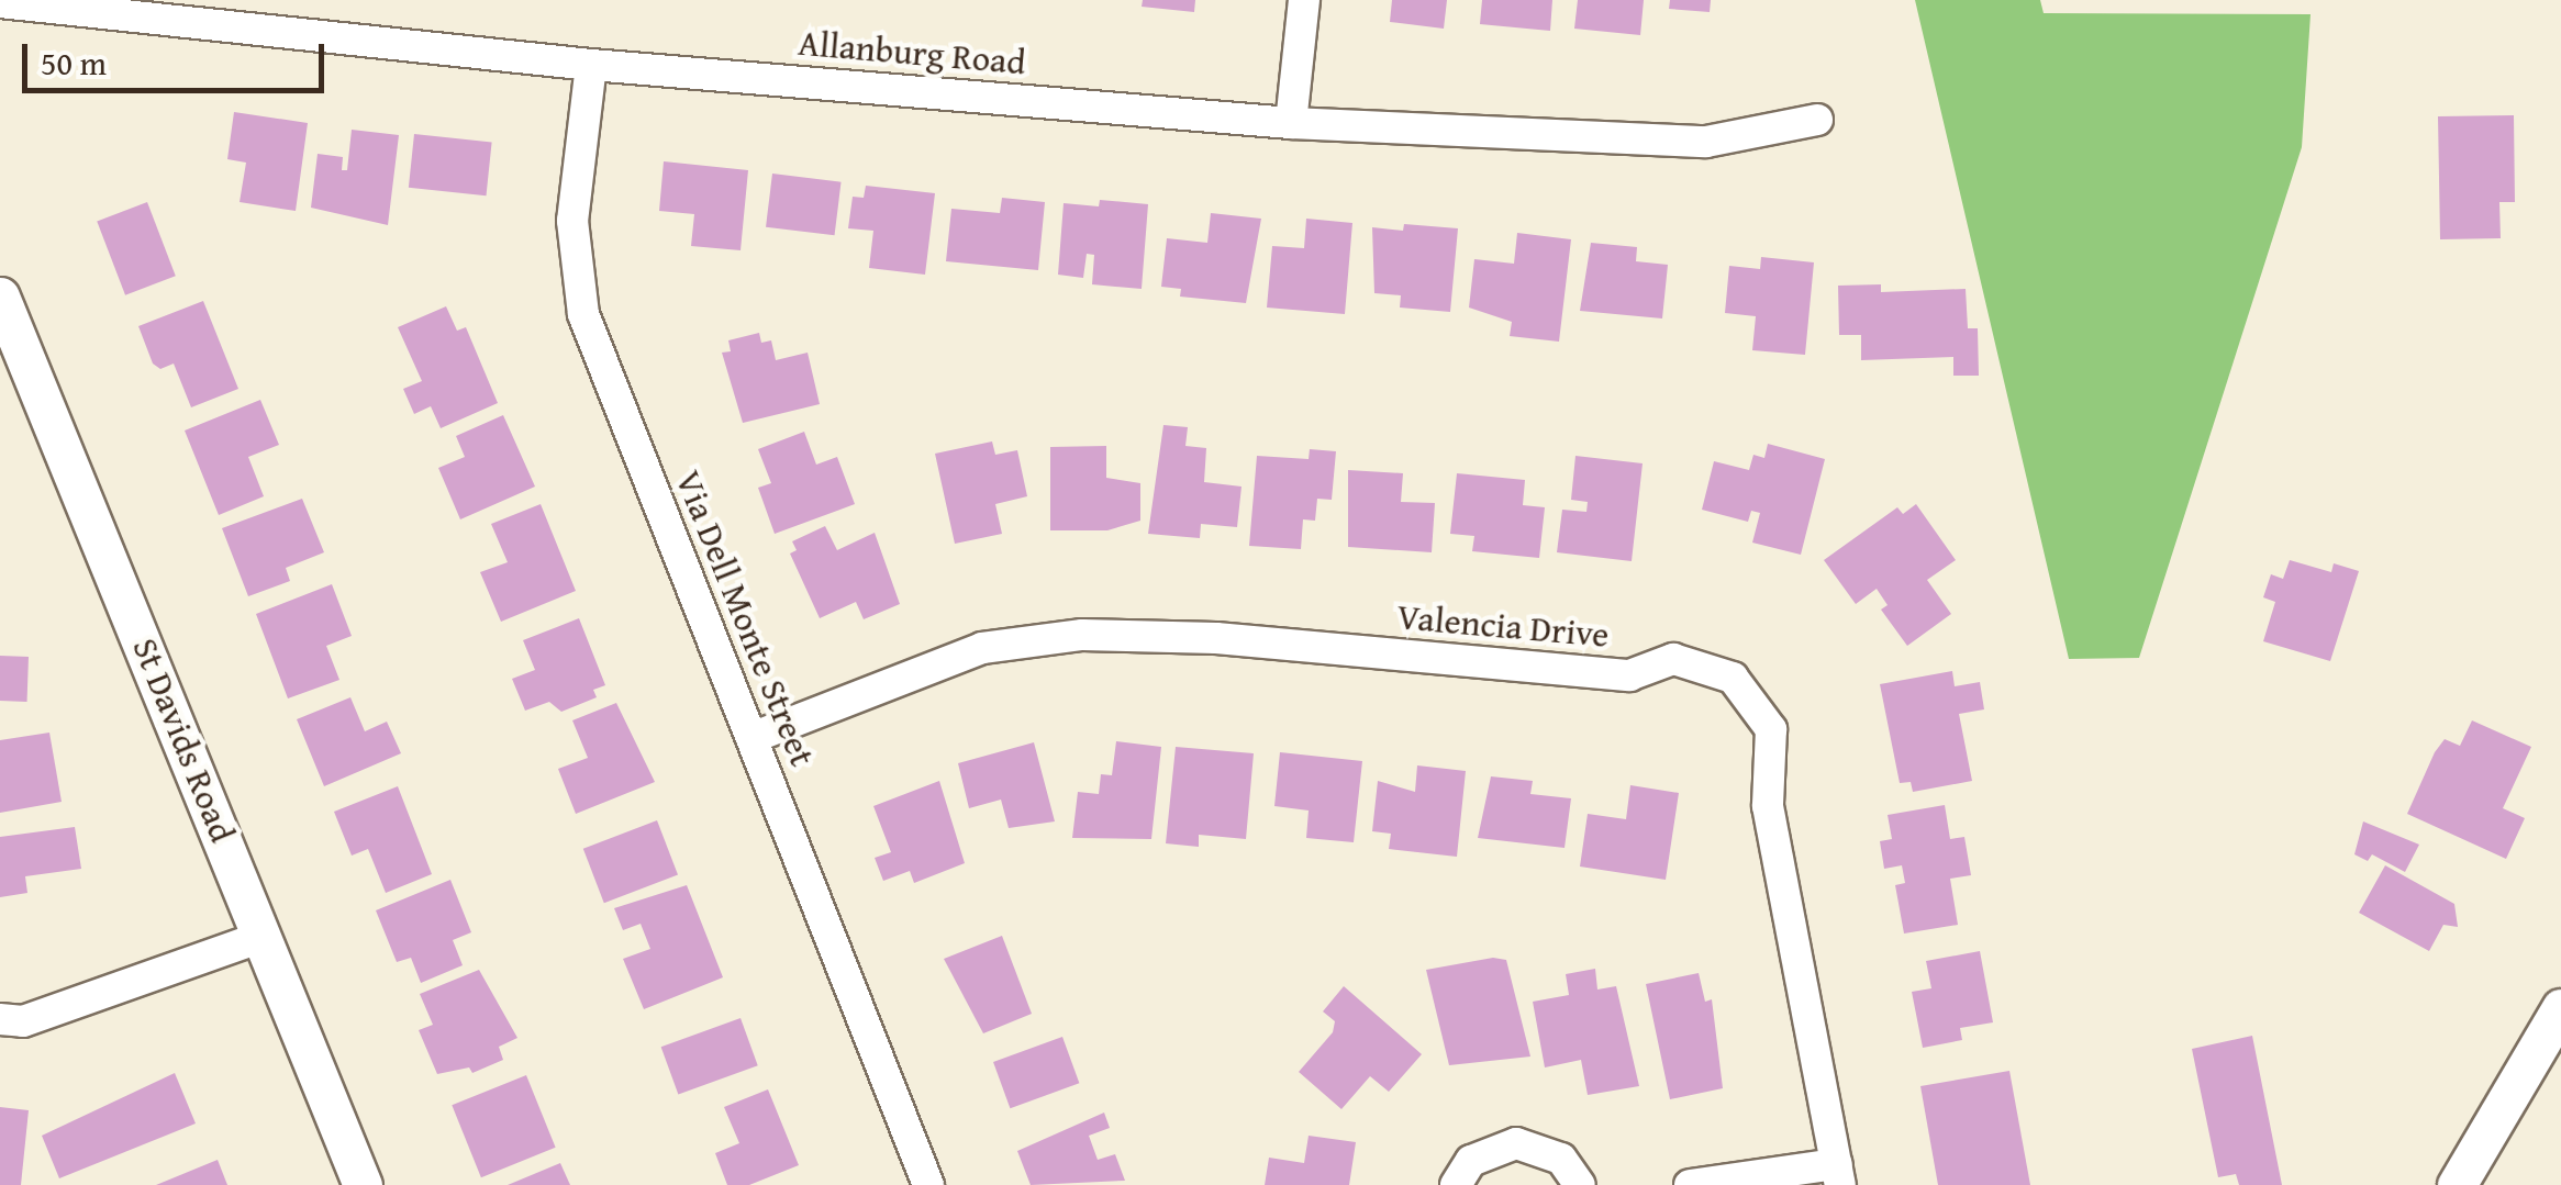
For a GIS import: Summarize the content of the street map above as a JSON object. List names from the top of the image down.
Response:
{
  "streets": {
    "street": [
      "Allanburg Road",
      "Via Dell Monte Street",
      "Valencia Drive",
      "St Davids Road"
    ]
  },
  "crossings": [
    ["Allanburg Road", "Via Dell Monte Street"],
    ["Via Dell Monte Street", "Valencia Drive"]
  ],
  "scale_bar": "50 m"
}
